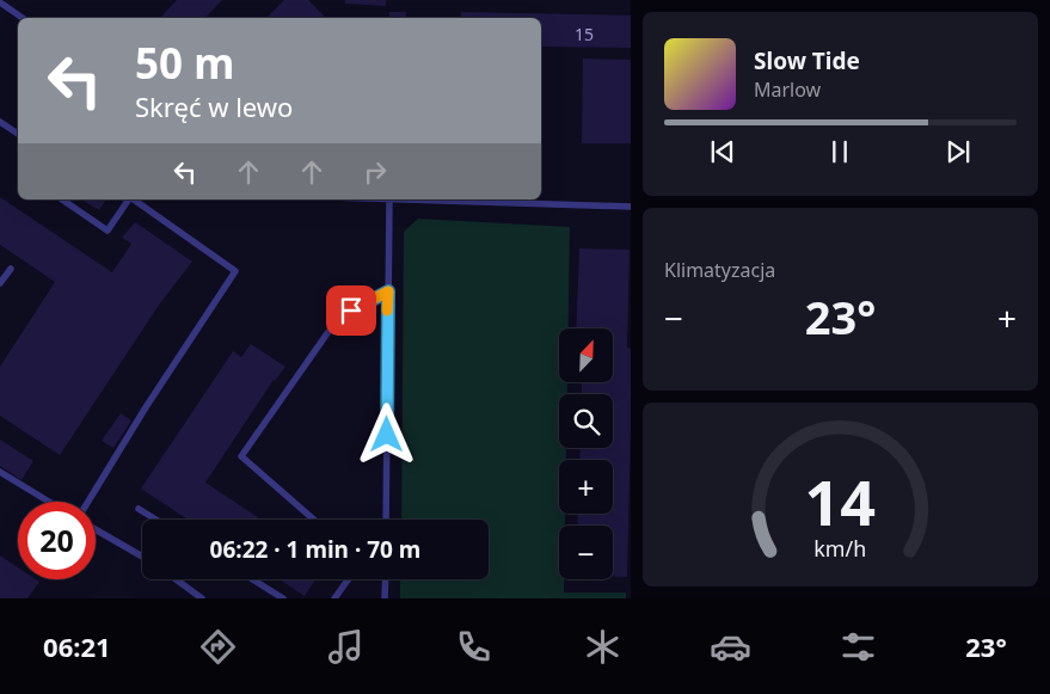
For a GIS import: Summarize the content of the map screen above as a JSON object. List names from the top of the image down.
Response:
{
  "house_numbers": ["15"],
  "north": "top right",
  "page": {
    "turn": ["50 m", "Skręć w lewo"],
    "song": ["Slow Tide", "Marlow"],
    "tile": "Klimatyzacja",
    "heat": ["−", "23°", "+"],
    "map_buttons": ["+", "−"],
    "limit": "20",
    "trip": "06:22 · 1 min · 70 m",
    "tabs": ["06:21", "23°"],
    "gauge": ["14", "km/h"]
  }
}
